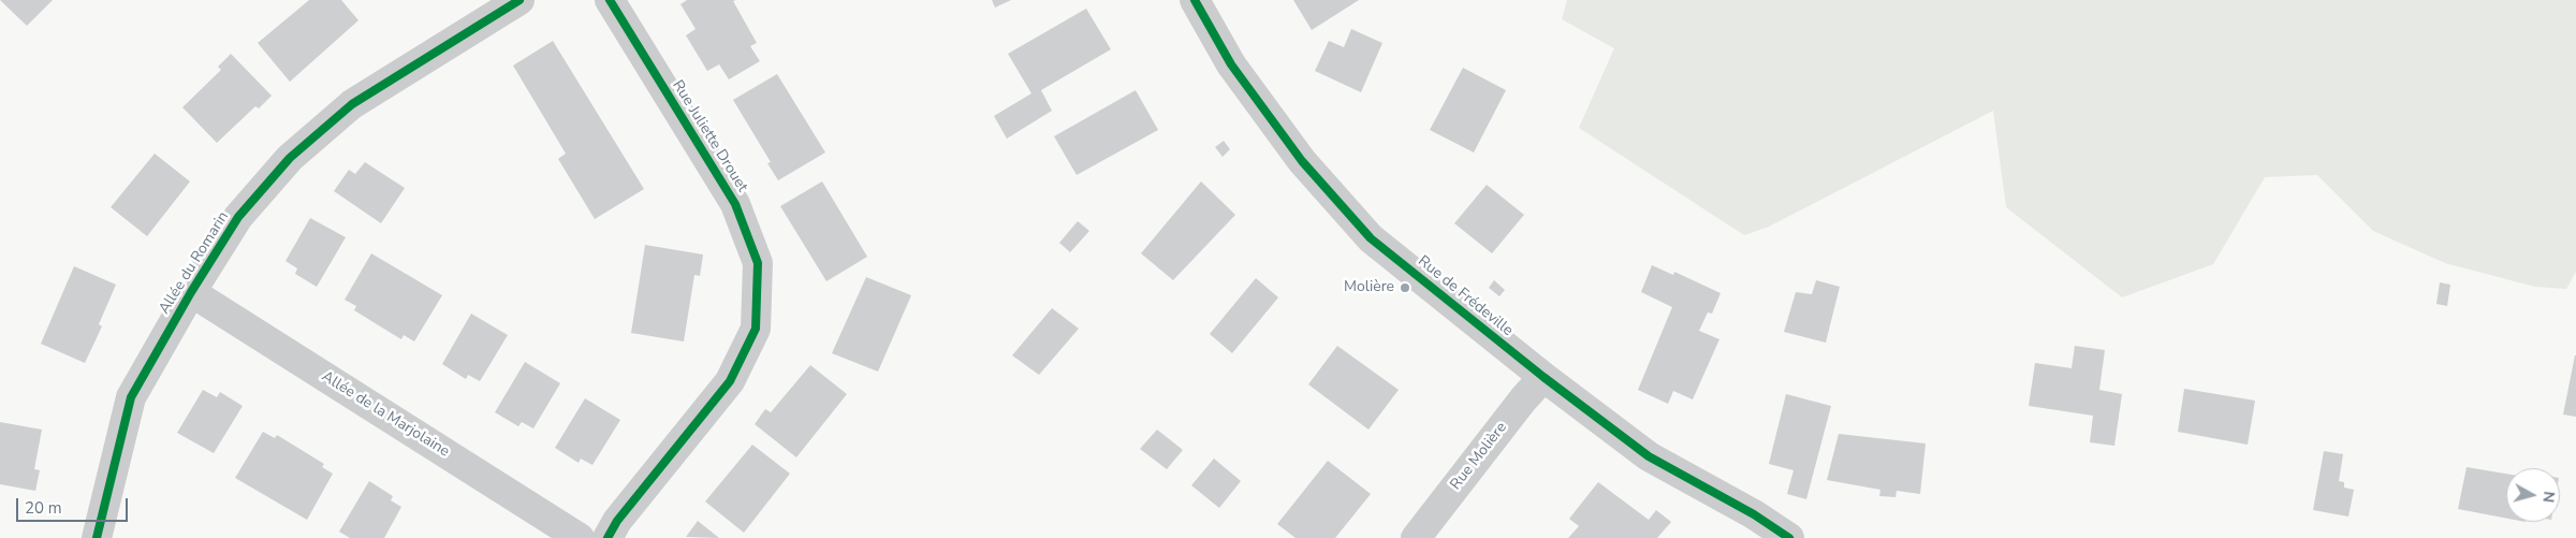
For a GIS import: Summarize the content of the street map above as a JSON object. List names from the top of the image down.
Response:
{
  "streets": {
    "street": [
      "Rue Juliette Drouet",
      "Allée du Romarin",
      "Rue de Frédeville",
      "Allée de la Marjolaine",
      "Rue Molière"
    ]
  },
  "crossings": [
    ["Allée du Romarin", "Allée de la Marjolaine"],
    ["Rue de Frédeville", "Rue Molière"]
  ],
  "places": ["Molière"],
  "scale_bar": "20 m",
  "north": "right"
}
